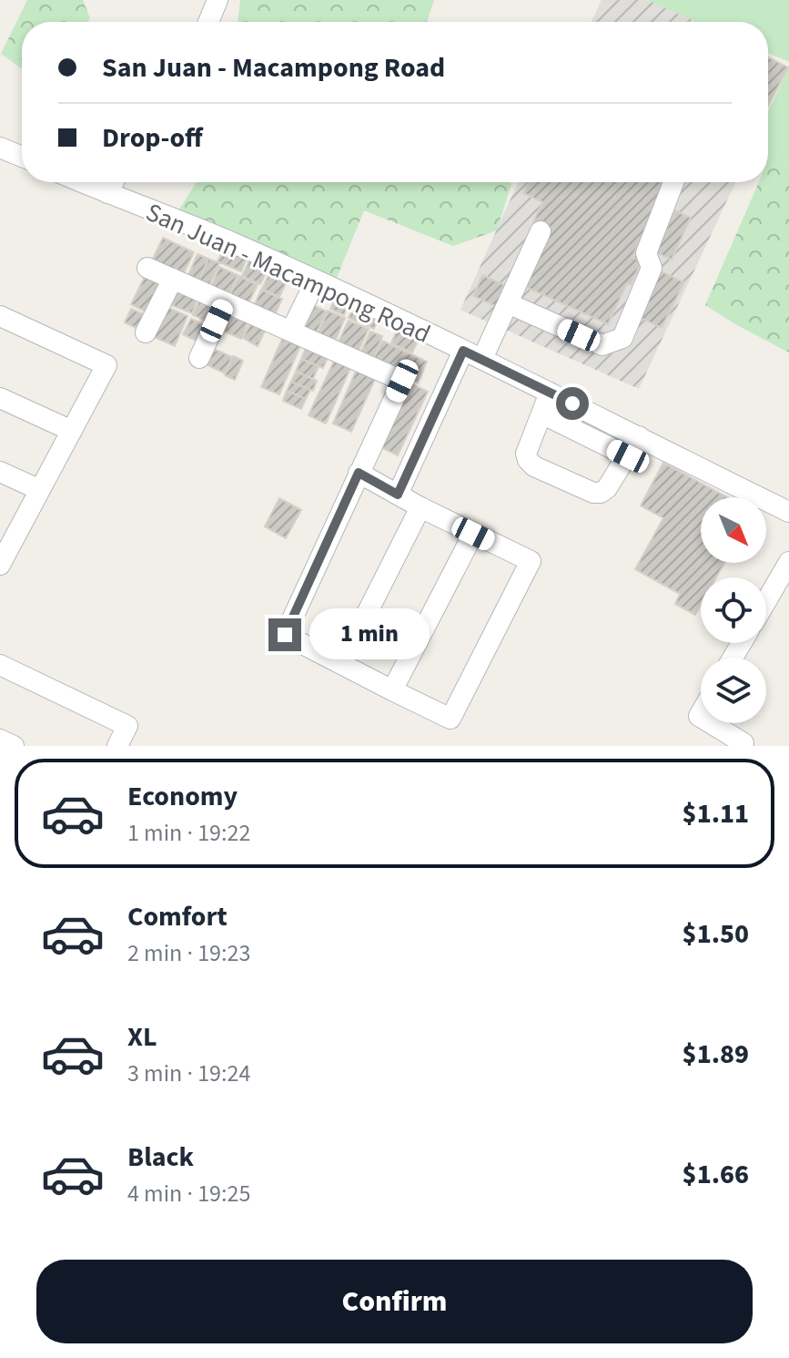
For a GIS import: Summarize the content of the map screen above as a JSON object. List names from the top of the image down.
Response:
{
  "streets": {
    "street": ["San Juan - Macampong Road"]
  },
  "north": "bottom right",
  "page": {
    "banner": ["San Juan - Macampong Road", "Drop-off"],
    "bubble": "1 min",
    "list": [
      {
        "name": "Economy",
        "note": "1 min · 19:22",
        "value": "$1.11"
      },
      {
        "name": "Comfort",
        "note": "2 min · 19:23",
        "value": "$1.50"
      },
      {
        "name": "XL",
        "note": "3 min · 19:24",
        "value": "$1.89"
      },
      {
        "name": "Black",
        "note": "4 min · 19:25",
        "value": "$1.66"
      }
    ],
    "buttons": "Confirm"
  }
}
